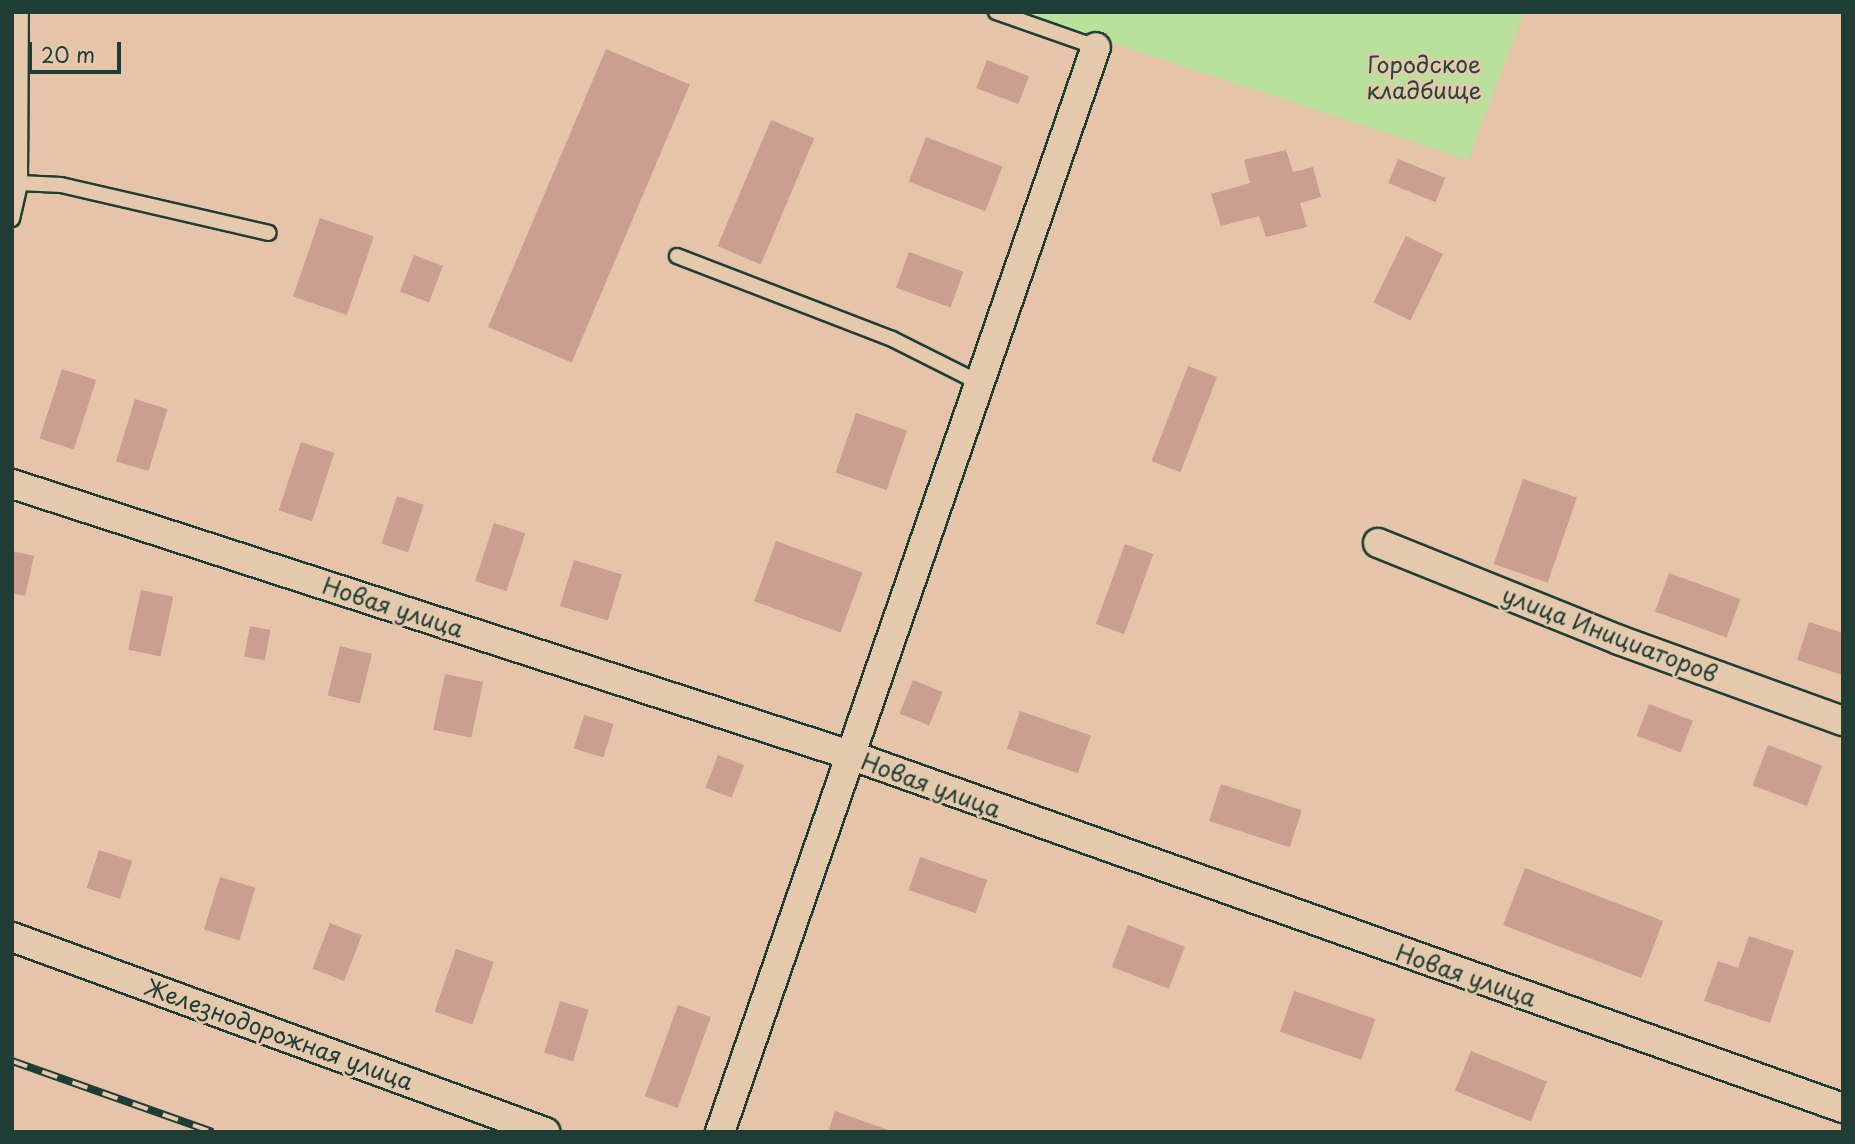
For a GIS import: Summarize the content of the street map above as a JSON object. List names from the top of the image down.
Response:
{
  "streets": {
    "street": ["Новая улица", "улица Инициаторов", "Железнодорожная улица"]
  },
  "parks": ["Городское кладбище"],
  "scale_bar": "20 m"
}
